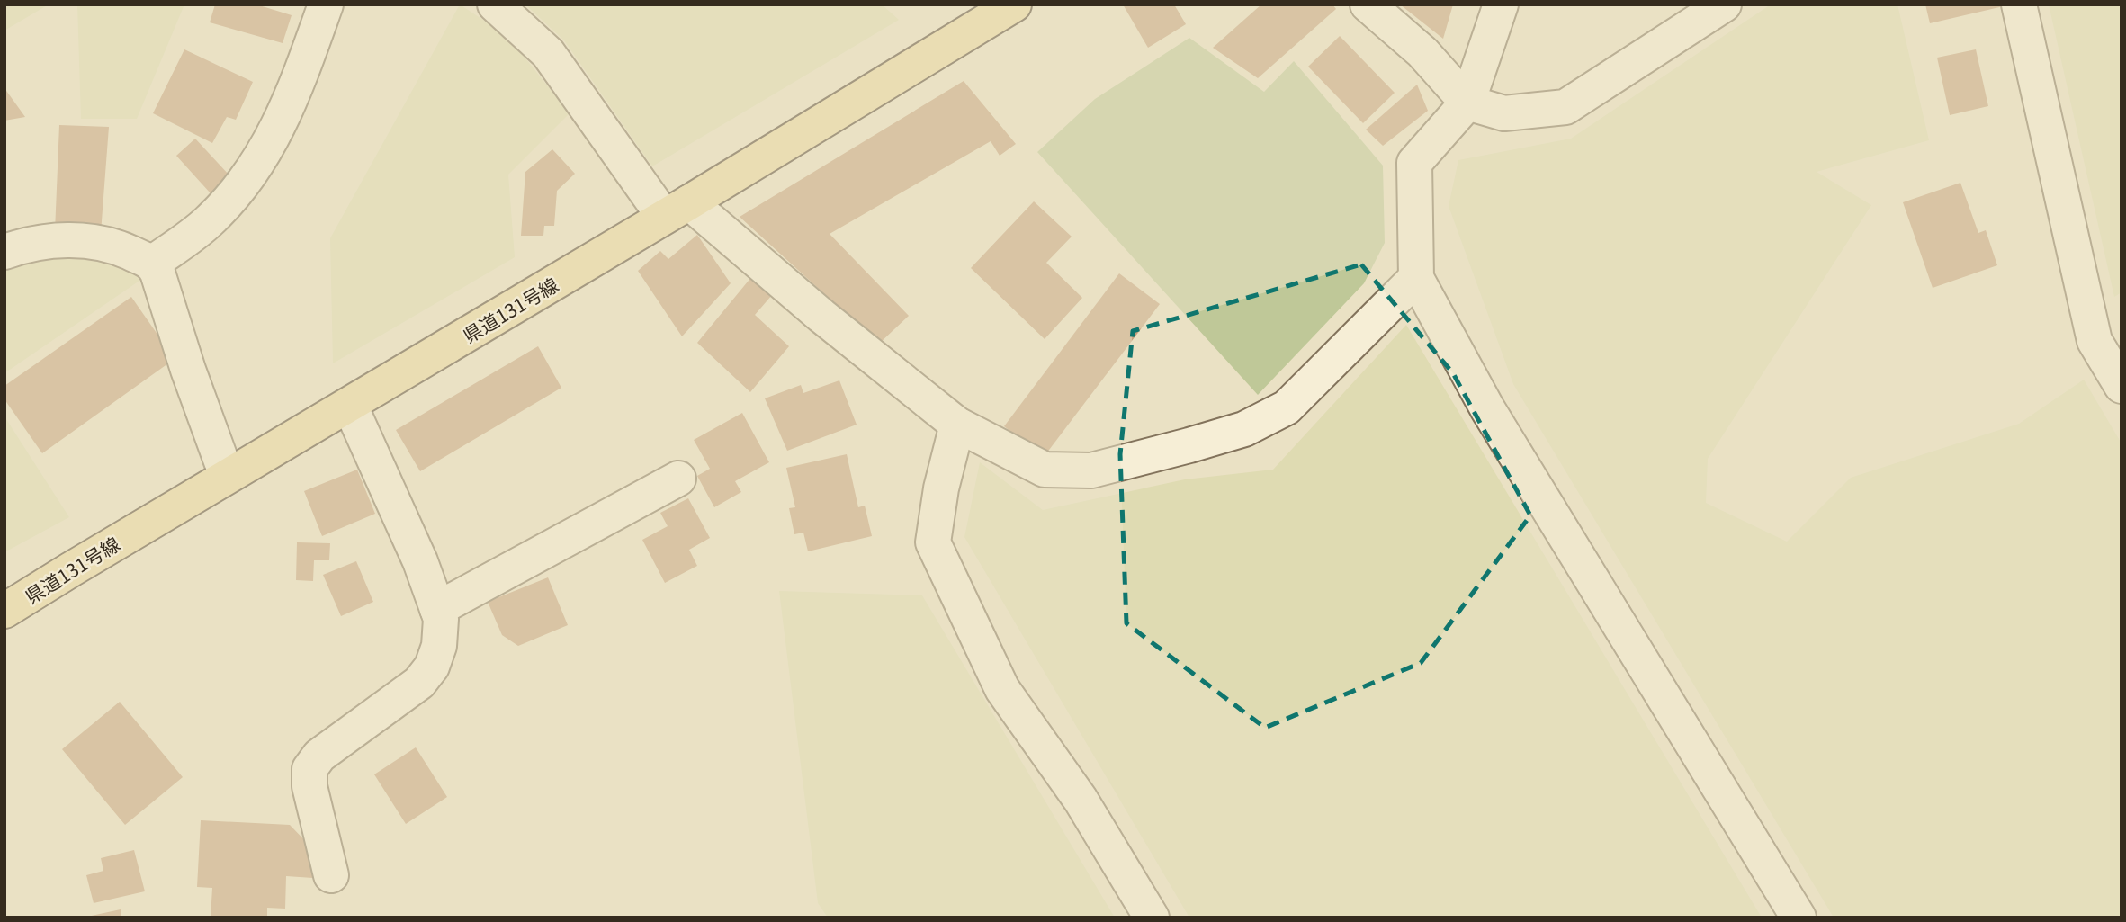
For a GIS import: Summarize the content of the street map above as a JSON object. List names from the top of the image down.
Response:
{
  "streets": {
    "main road": ["県道131号線"]
  }
}
